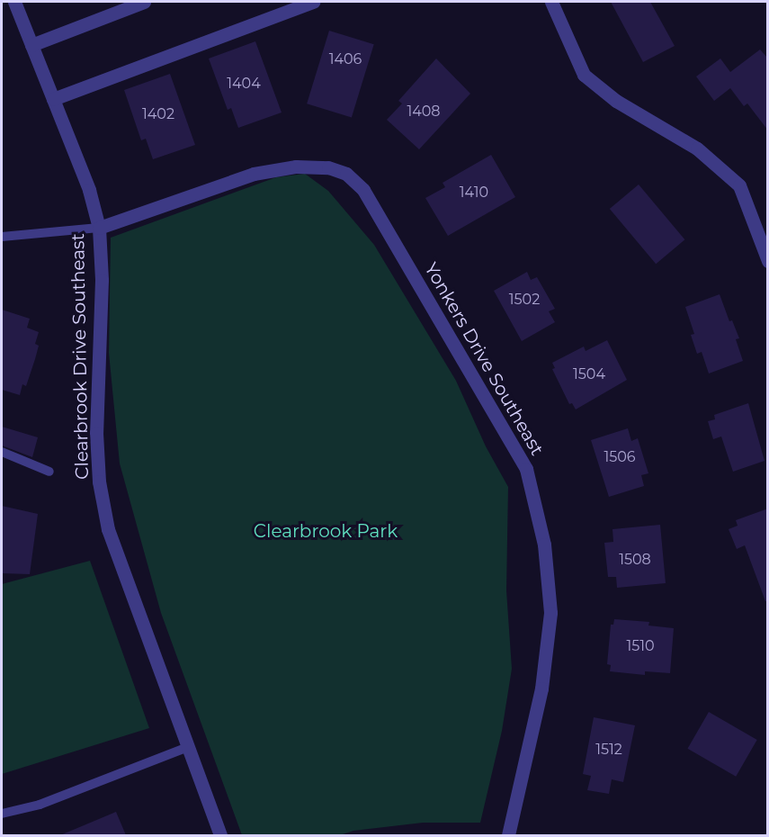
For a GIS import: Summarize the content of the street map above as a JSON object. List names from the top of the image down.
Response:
{
  "streets": {
    "street": ["Clearbrook Drive Southeast", "Yonkers Drive Southeast"]
  },
  "crossings": [
    ["Clearbrook Drive Southeast", "Yonkers Drive Southeast"]
  ],
  "parks": ["Clearbrook Park"],
  "house_numbers": [
    "1406",
    "1404",
    "1408",
    "1402",
    "1410",
    "1502",
    "1504",
    "1506",
    "1508",
    "1510",
    "1512"
  ]
}
